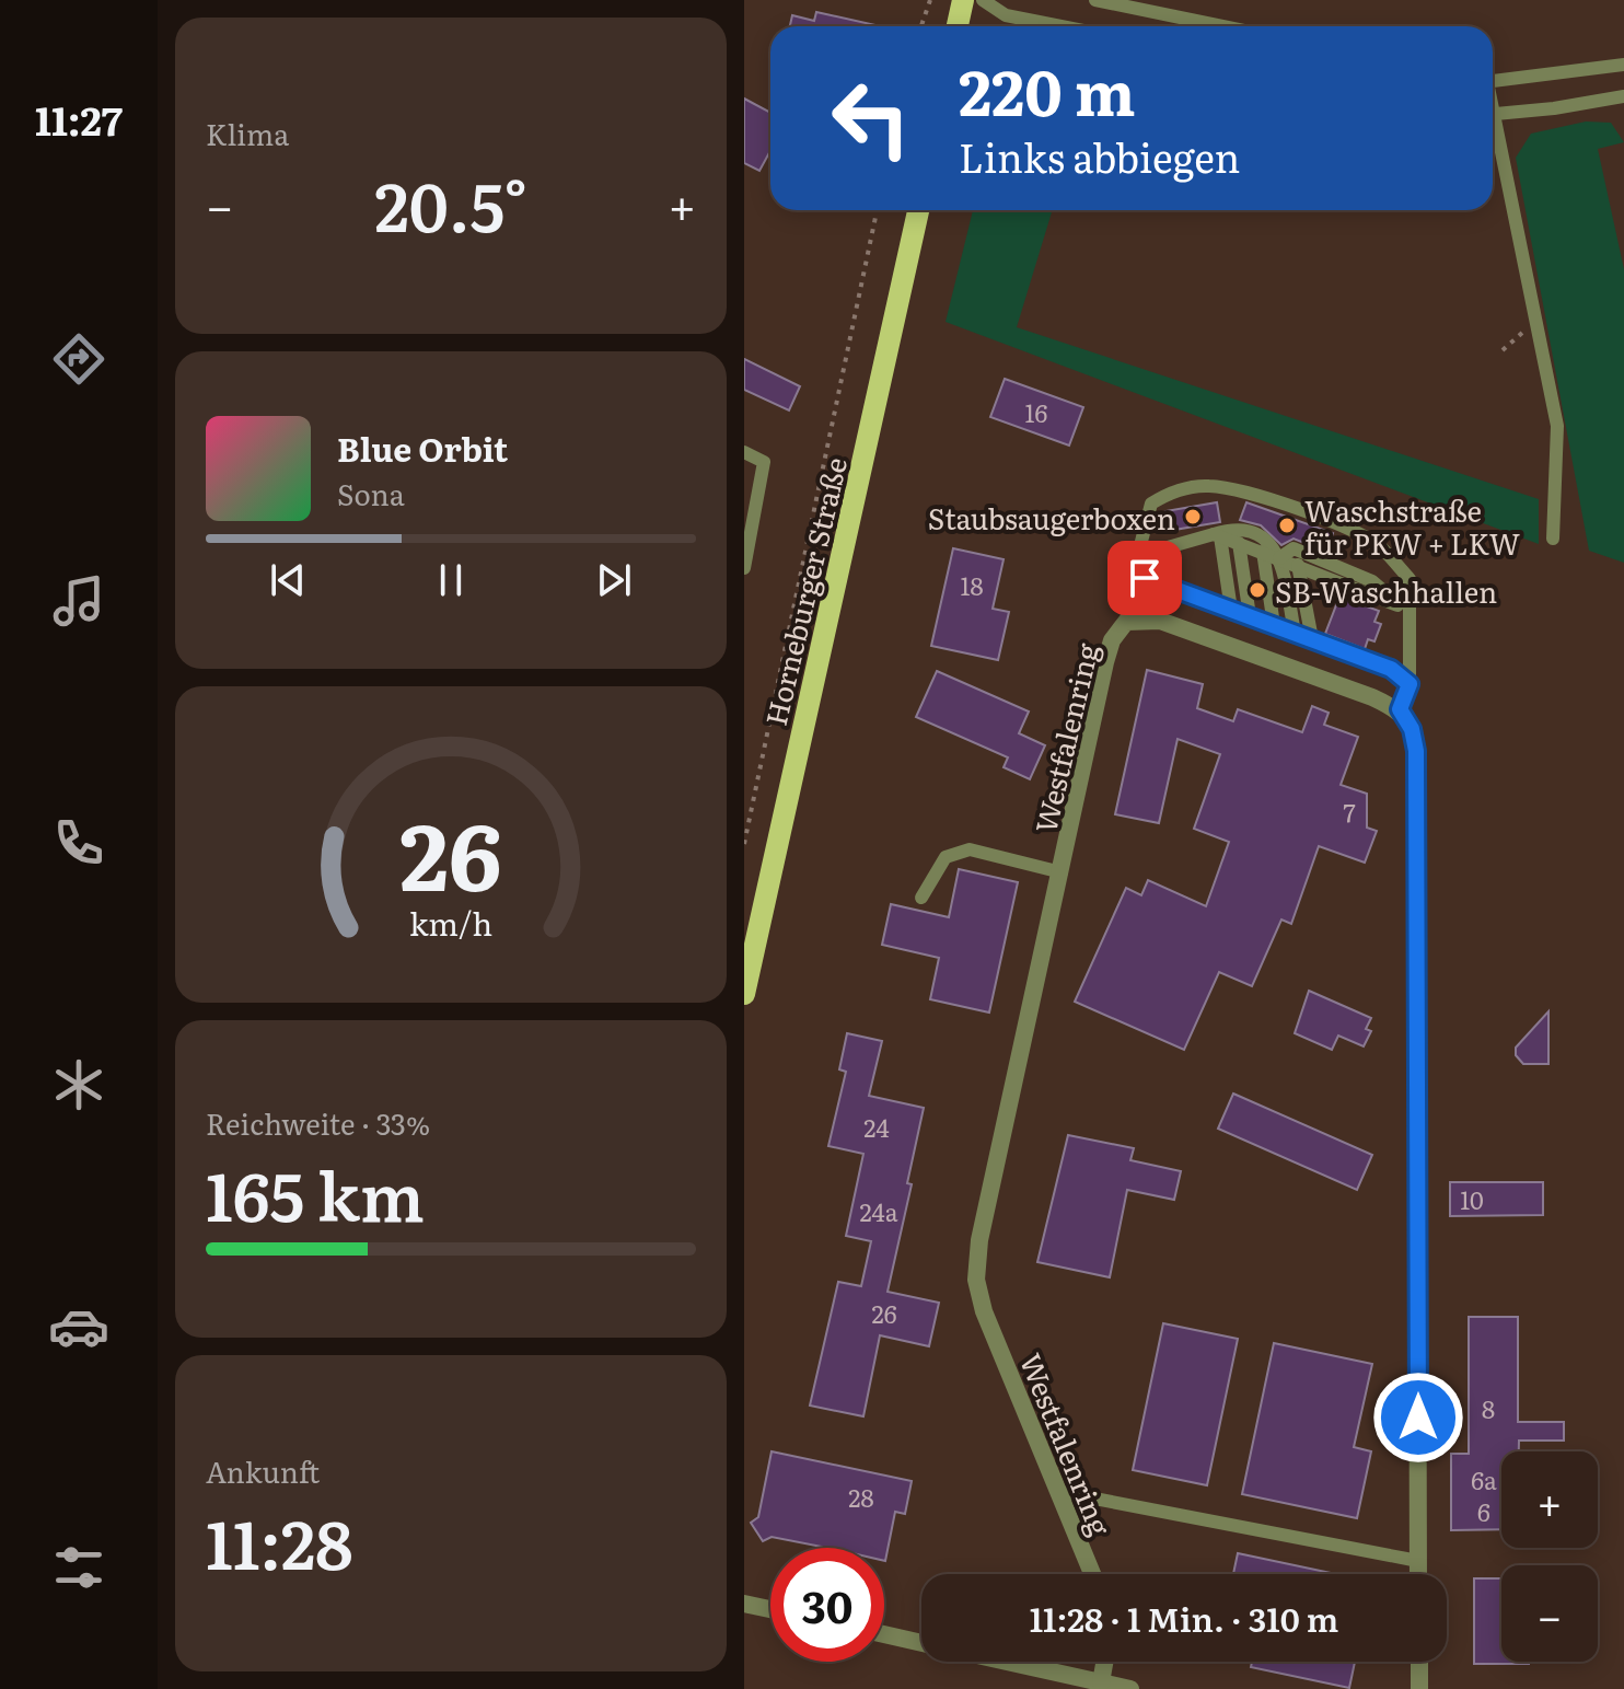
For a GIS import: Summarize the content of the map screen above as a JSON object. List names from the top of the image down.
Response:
{
  "streets": {
    "main road": ["Horneburger Straße"],
    "street": ["Westfalenring"]
  },
  "places": ["Staubsaugerboxen", "Waschstraße für PKW + LKW", "SB-Waschhallen"],
  "house_numbers": [
    "16",
    "18",
    "7",
    "24",
    "10",
    "24a",
    "26",
    "8",
    "6a",
    "28",
    "6"
  ],
  "page": {
    "tabs": "11:27",
    "tile": [
      "Klima",
      ["Reichweite · 33%", "165 km"],
      ["Ankunft", "11:28"]
    ],
    "turn": ["220 m", "Links abbiegen"],
    "heat": ["−", "20.5°", "+"],
    "song": ["Blue Orbit", "Sona"],
    "map_buttons": ["+", "−"],
    "limit": "30",
    "trip": "11:28 · 1 Min. · 310 m",
    "gauge": ["26", "km/h"]
  }
}
